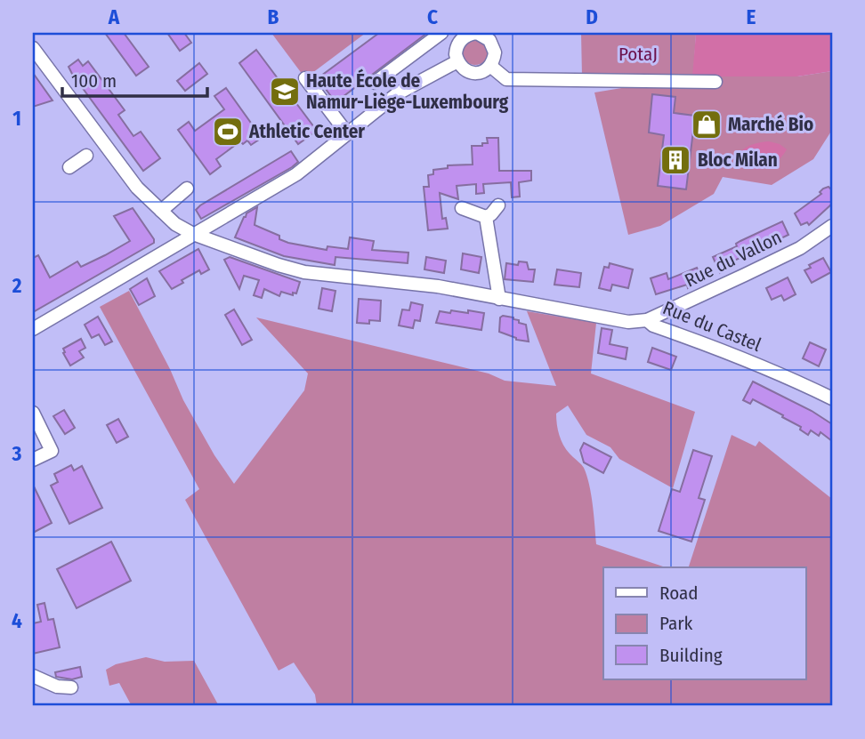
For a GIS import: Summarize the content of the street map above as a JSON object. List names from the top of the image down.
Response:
{
  "streets": {
    "street": ["Rue du Vallon", "Rue du Castel"]
  },
  "crossings": [
    ["Rue du Vallon", "Rue du Castel"]
  ],
  "parks": ["PotaJ"],
  "places": {
    "school or university": ["Haute École de Namur-Liège-Luxembourg"],
    "shop": ["Marché Bio"],
    "sports": ["Athletic Center"],
    "building": ["Bloc Milan"]
  },
  "legend": ["Road", "Park", "Building"],
  "scale_bar": "100 m",
  "grid": {
    "columns": [
      "A",
      "B",
      "C",
      "D",
      "E"
    ],
    "rows": [
      "1",
      "2",
      "3",
      "4"
    ]
  }
}
